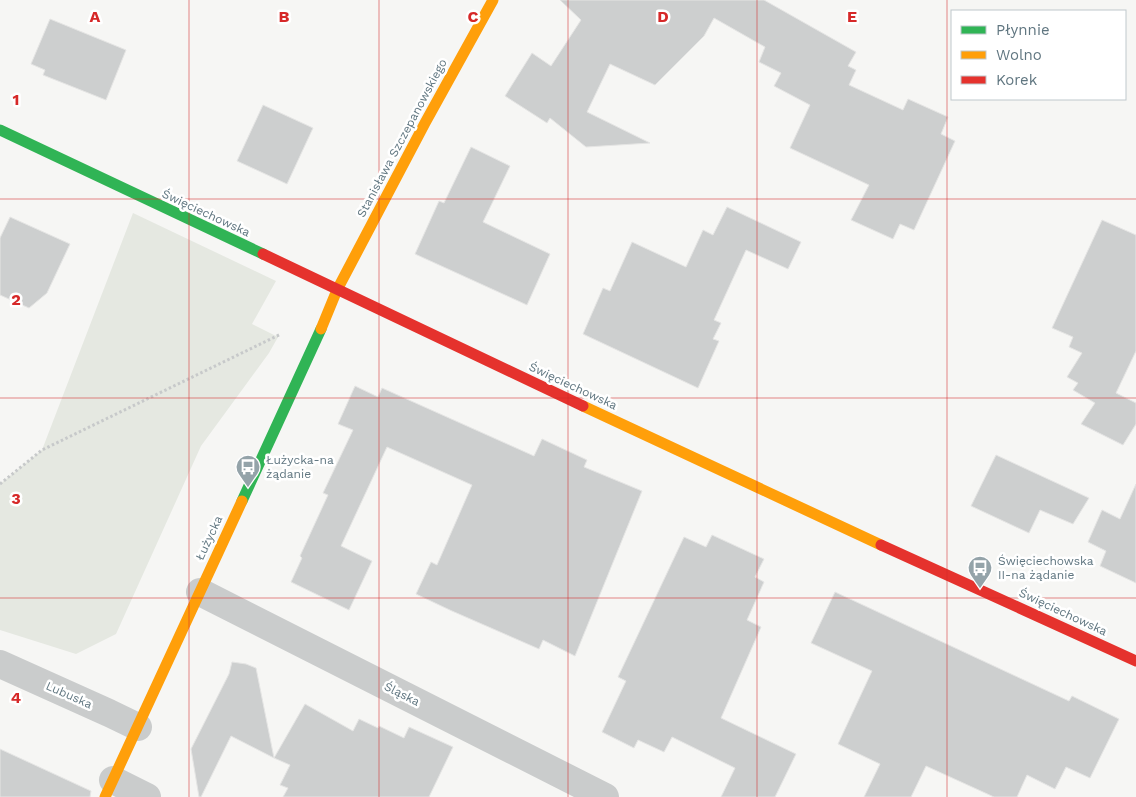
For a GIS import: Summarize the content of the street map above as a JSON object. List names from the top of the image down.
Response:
{
  "streets": {
    "street": [
      "Stanisława Szczepanowskiego",
      "Święciechowska",
      "Łużycka",
      "Śląska",
      "Lubuska"
    ]
  },
  "crossings": [
    ["Stanisława Szczepanowskiego", "Święciechowska"],
    ["Stanisława Szczepanowskiego", "Łużycka"],
    ["Święciechowska", "Łużycka"],
    ["Łużycka", "Śląska"],
    ["Łużycka", "Lubuska"]
  ],
  "places": {
    "bus stop": ["Łużycka-na żądanie", "Święciechowska II-na żądanie"]
  },
  "legend": ["Płynnie", "Wolno", "Korek"],
  "grid": {
    "columns": [
      "A",
      "B",
      "C",
      "D",
      "E"
    ],
    "rows": [
      "1",
      "2",
      "3",
      "4"
    ]
  }
}
